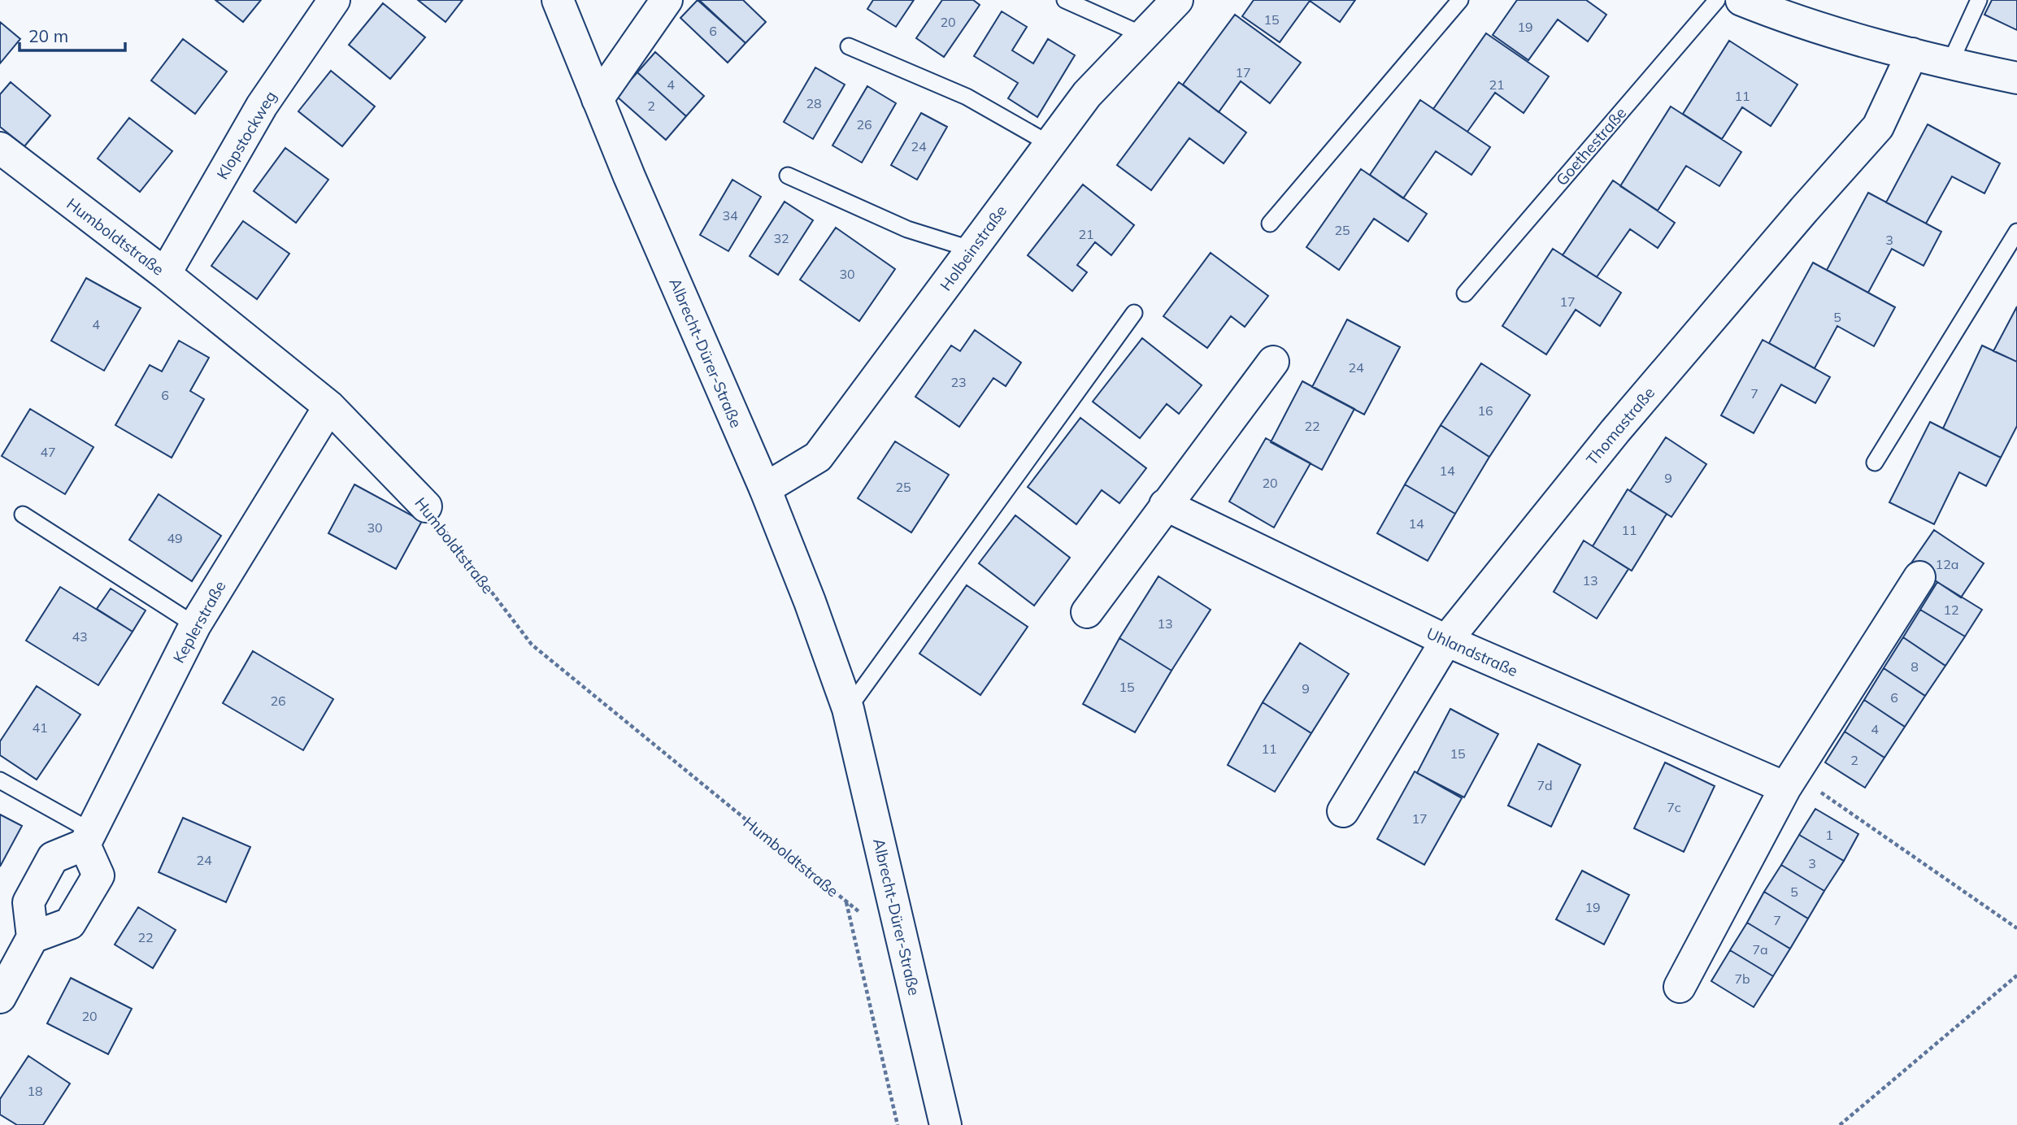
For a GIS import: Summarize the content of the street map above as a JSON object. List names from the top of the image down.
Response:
{
  "streets": {
    "street": [
      "Klopstockweg",
      "Humboldtstraße",
      "Holbeinstraße",
      "Albrecht-Dürer-Straße",
      "Thomastraße",
      "Keplerstraße",
      "Uhlandstraße"
    ],
    "lane": ["Goethestraße"]
  },
  "crossings": [
    ["Klopstockweg", "Humboldtstraße"],
    ["Humboldtstraße", "Keplerstraße"],
    ["Holbeinstraße", "Albrecht-Dürer-Straße"],
    ["Thomastraße", "Uhlandstraße"]
  ],
  "house_numbers": [
    "15",
    "20",
    "19",
    "6",
    "17",
    "4",
    "21",
    "11",
    "28",
    "2",
    "26",
    "24",
    "34",
    "25",
    "21",
    "32",
    "3",
    "30",
    "17",
    "5",
    "4",
    "24",
    "23",
    "7",
    "6",
    "16",
    "22",
    "47",
    "14",
    "9",
    "20",
    "25",
    "14",
    "30",
    "11",
    "49",
    "12a",
    "13",
    "12",
    "13",
    "43",
    "8",
    "15",
    "9",
    "6",
    "26",
    "41",
    "4",
    "11",
    "15",
    "2",
    "7d",
    "7c",
    "17",
    "1",
    "24",
    "3",
    "5",
    "19",
    "7",
    "22",
    "7a",
    "7b",
    "20",
    "18"
  ],
  "scale_bar": "20 m"
}
